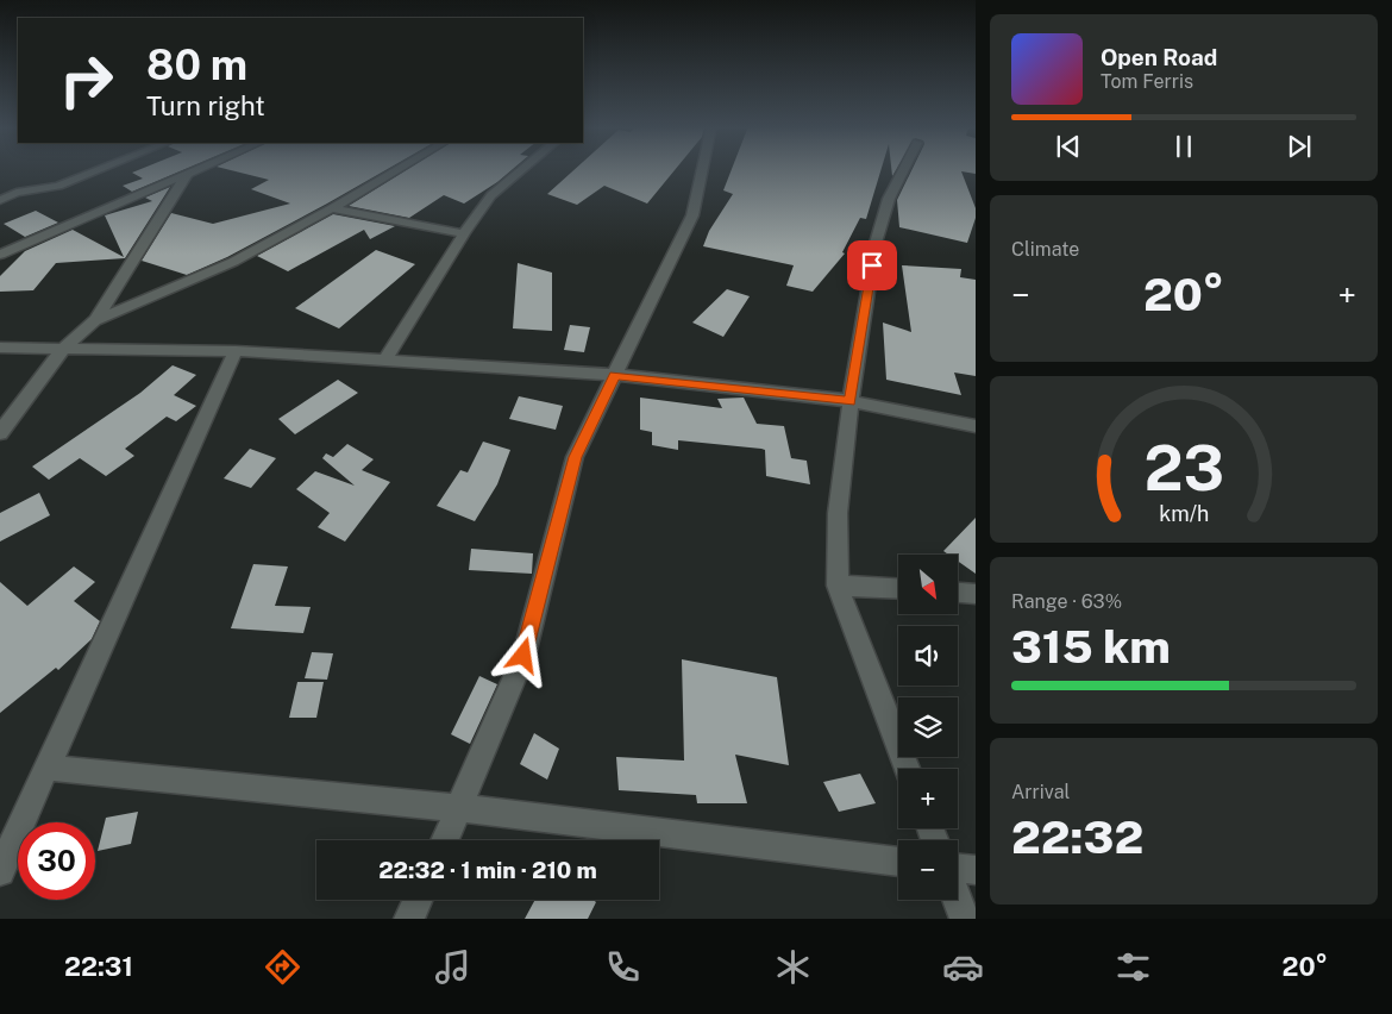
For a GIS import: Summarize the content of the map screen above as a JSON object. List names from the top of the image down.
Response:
{
  "north": "bottom right",
  "page": {
    "turn": ["80 m", "Turn right"],
    "song": ["Open Road", "Tom Ferris"],
    "tile": [
      "Climate",
      ["Range · 63%", "315 km"],
      ["Arrival", "22:32"]
    ],
    "heat": ["−", "20°", "+"],
    "map_buttons": ["+", "−"],
    "limit": "30",
    "trip": "22:32 · 1 min · 210 m",
    "tabs": ["22:31", "20°"],
    "gauge": ["23", "km/h"]
  }
}
